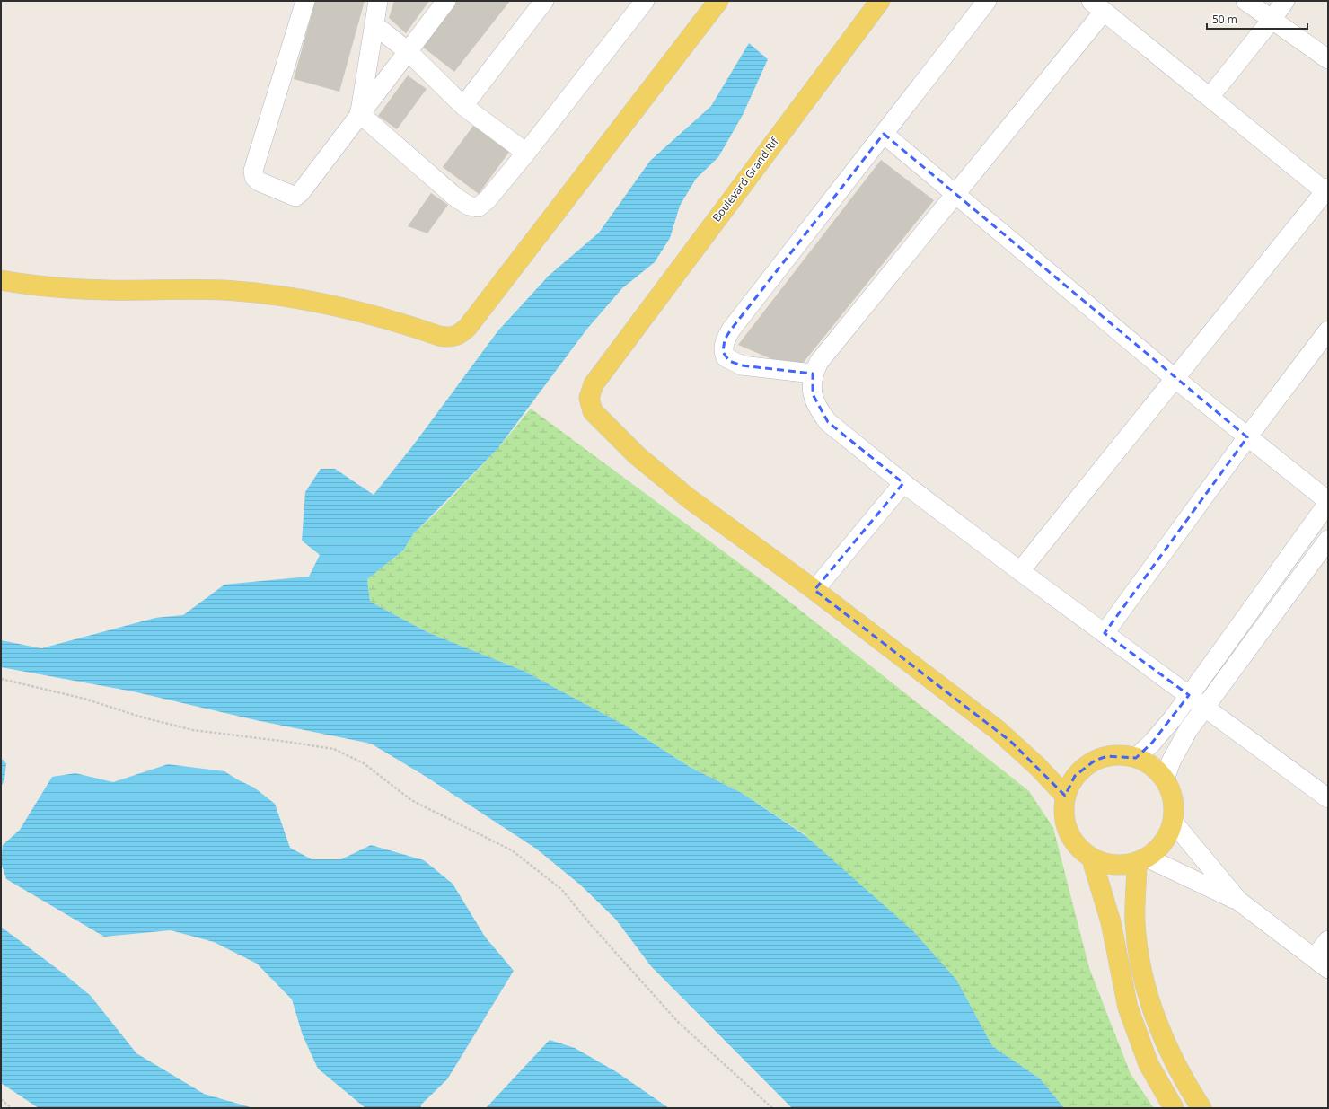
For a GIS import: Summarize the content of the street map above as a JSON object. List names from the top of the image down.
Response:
{
  "streets": {
    "main road": ["Boulevard Grand Rif"]
  },
  "scale_bar": "50 m"
}
